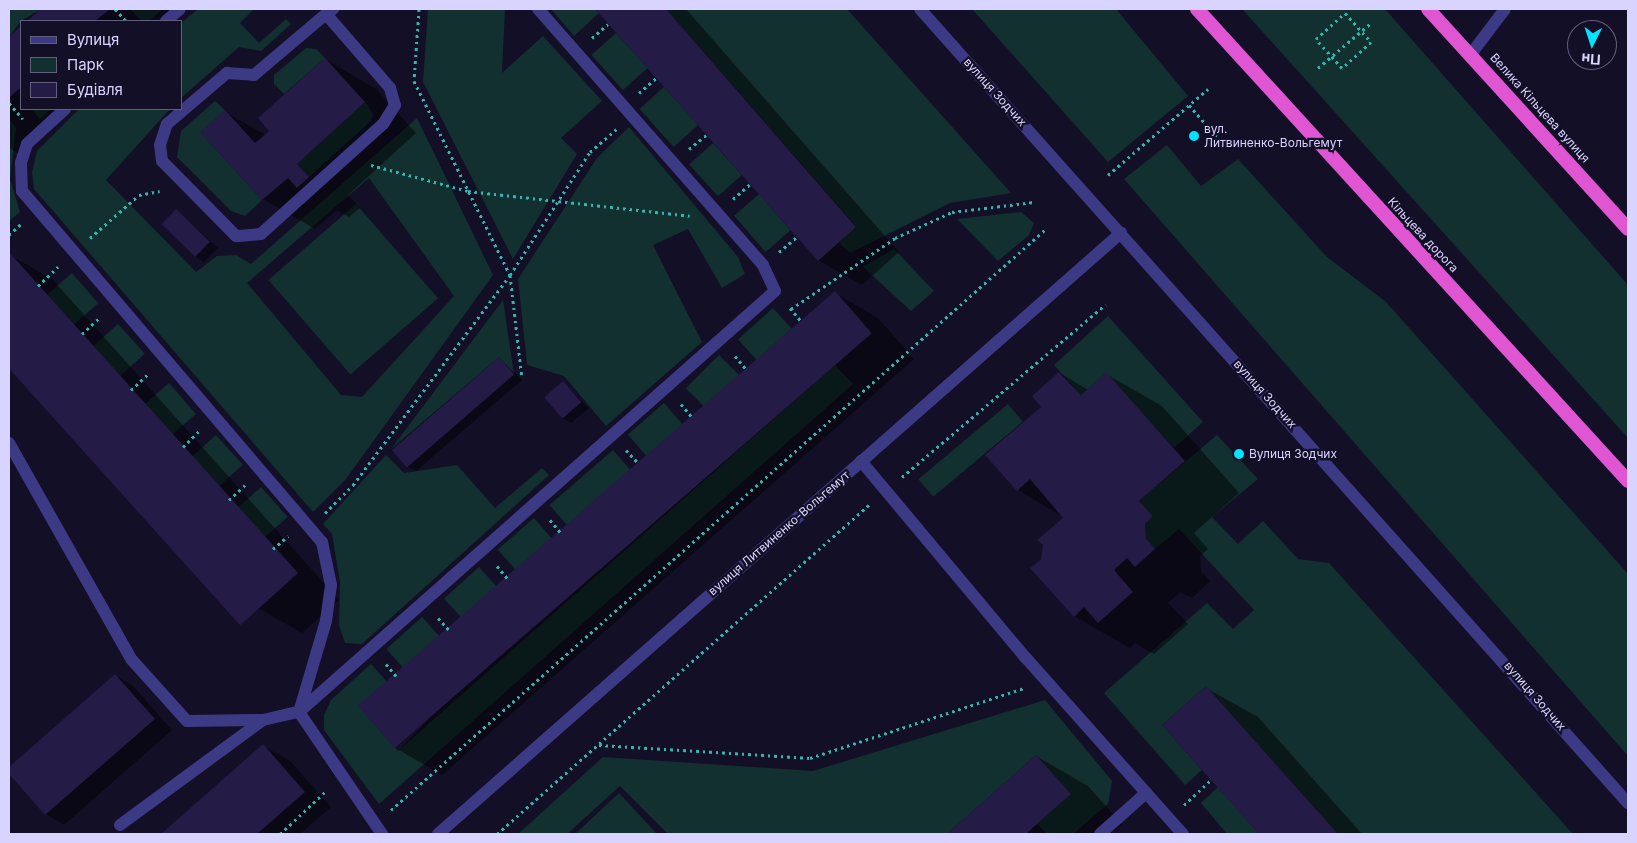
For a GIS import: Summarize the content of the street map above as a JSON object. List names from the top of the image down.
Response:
{
  "streets": {
    "highway": ["Велика Кільцева вулиця", "Кільцева дорога"],
    "street": ["вулиця Зодчих", "вулиця Литвиненко-Вольгемут"]
  },
  "crossings": [
    ["вулиця Зодчих", "вулиця Литвиненко-Вольгемут"]
  ],
  "places": ["вул. Литвиненко-Вольгемут", "Вулиця Зодчих"],
  "legend": ["Вулиця", "Парк", "Будівля"],
  "north": "bottom"
}
